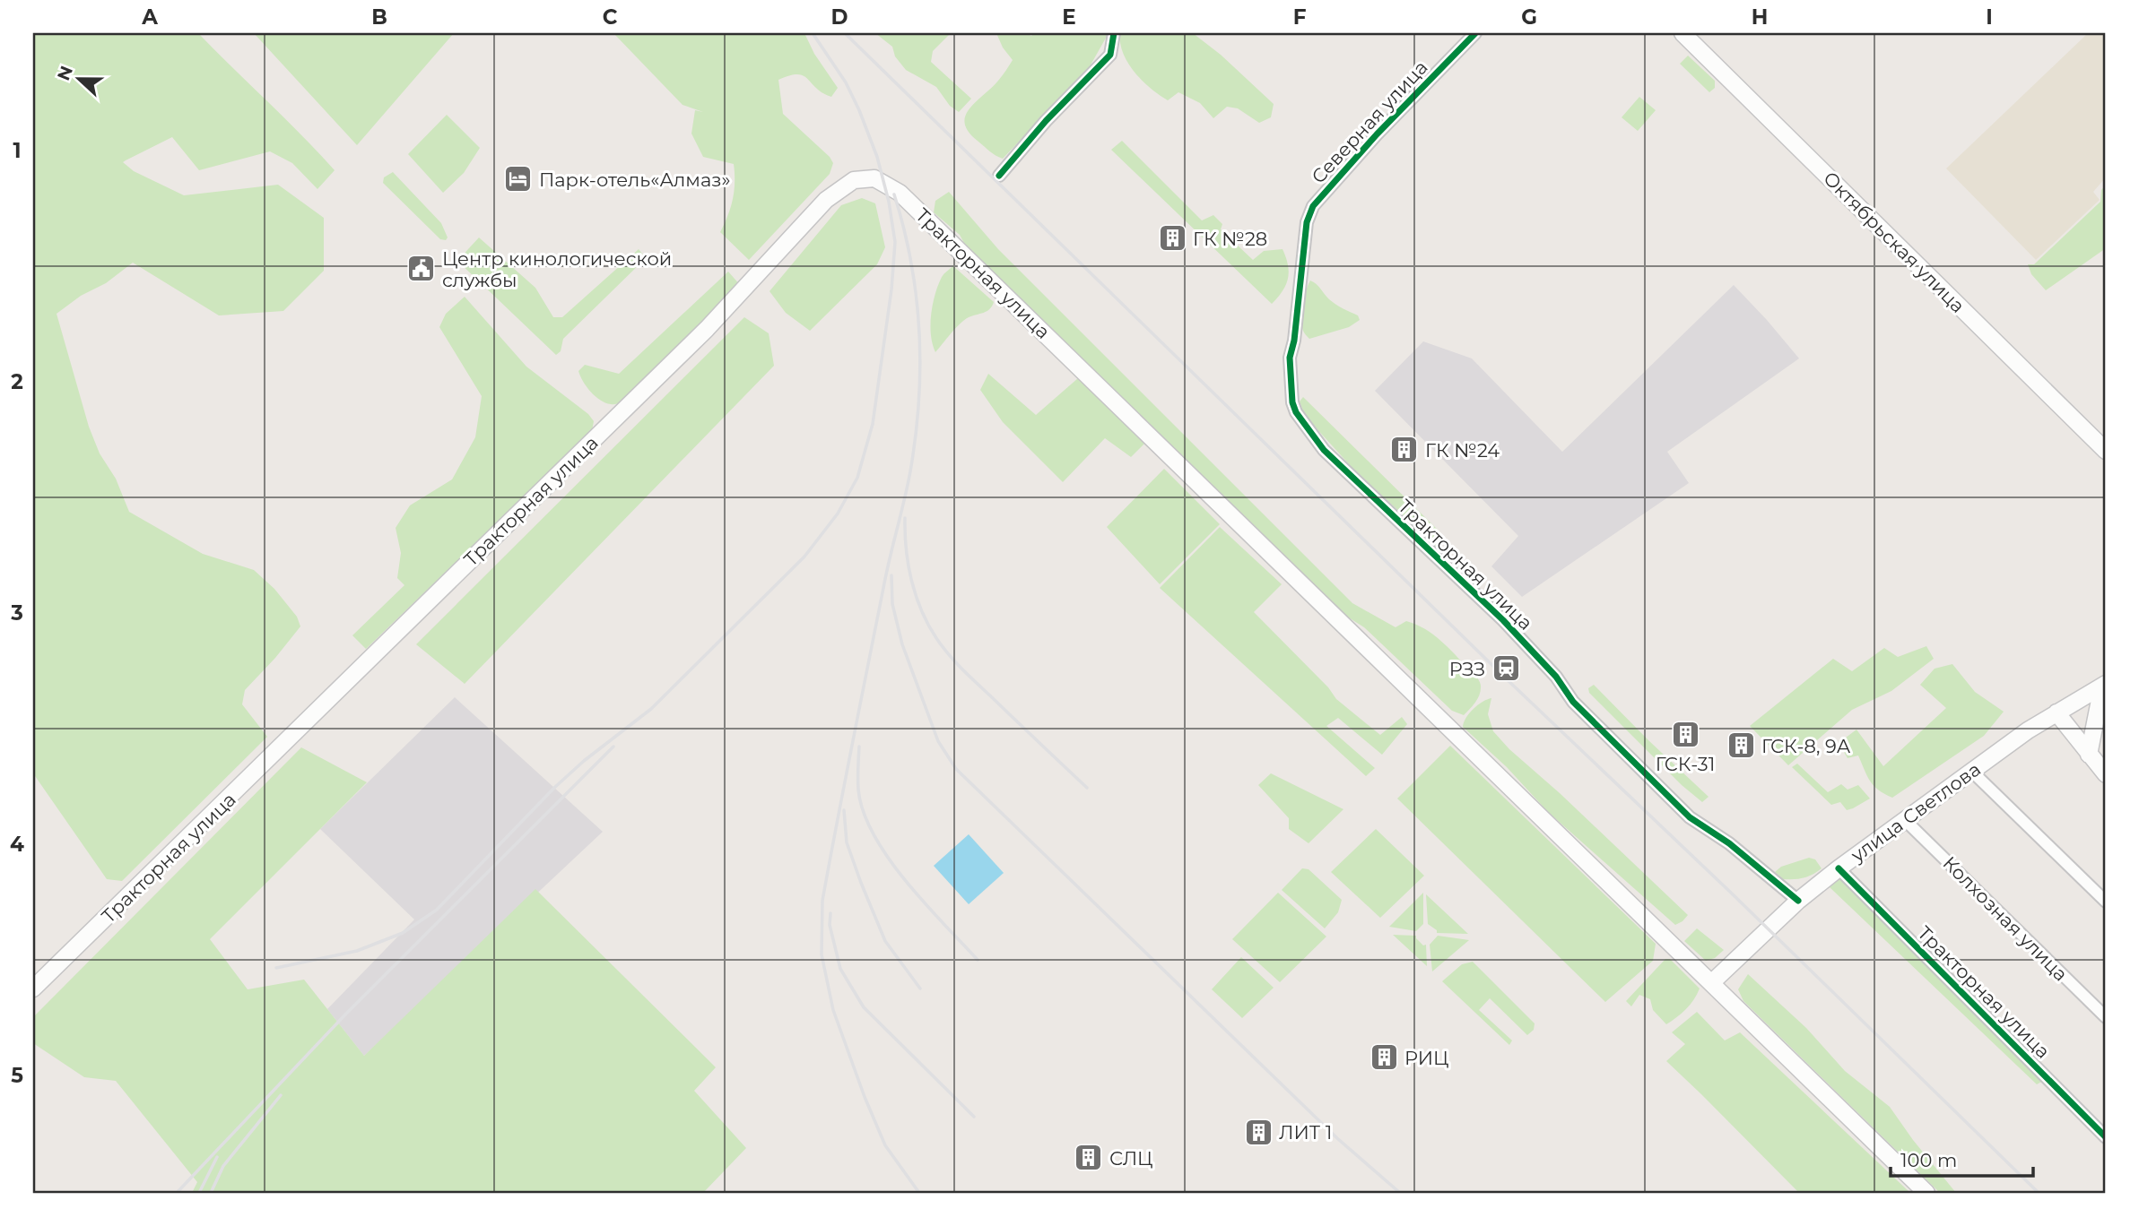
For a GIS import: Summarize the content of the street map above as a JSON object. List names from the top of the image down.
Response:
{
  "streets": {
    "main road": ["Октябрьская улица", "Тракторная улица", "улица Светлова"],
    "street": ["Северная улица", "Колхозная улица"]
  },
  "crossings": [
    ["Северная улица", "Тракторная улица"],
    ["Тракторная улица", "улица Светлова"],
    ["улица Светлова", "Колхозная улица"]
  ],
  "places": {
    "hotel": ["Парк-отель«Алмаз»"],
    "building": [
      "ГК №28",
      "ГК №24",
      "ГСК-31",
      "ГСК-8, 9А",
      "РИЦ",
      "ЛИТ 1",
      "СЛЦ"
    ],
    "public building": ["Центр кинологической службы"],
    "station": ["РЗЗ"]
  },
  "scale_bar": "100 m",
  "north": "left",
  "grid": {
    "columns": [
      "A",
      "B",
      "C",
      "D",
      "E",
      "F",
      "G",
      "H",
      "I"
    ],
    "rows": [
      "1",
      "2",
      "3",
      "4",
      "5"
    ]
  }
}
